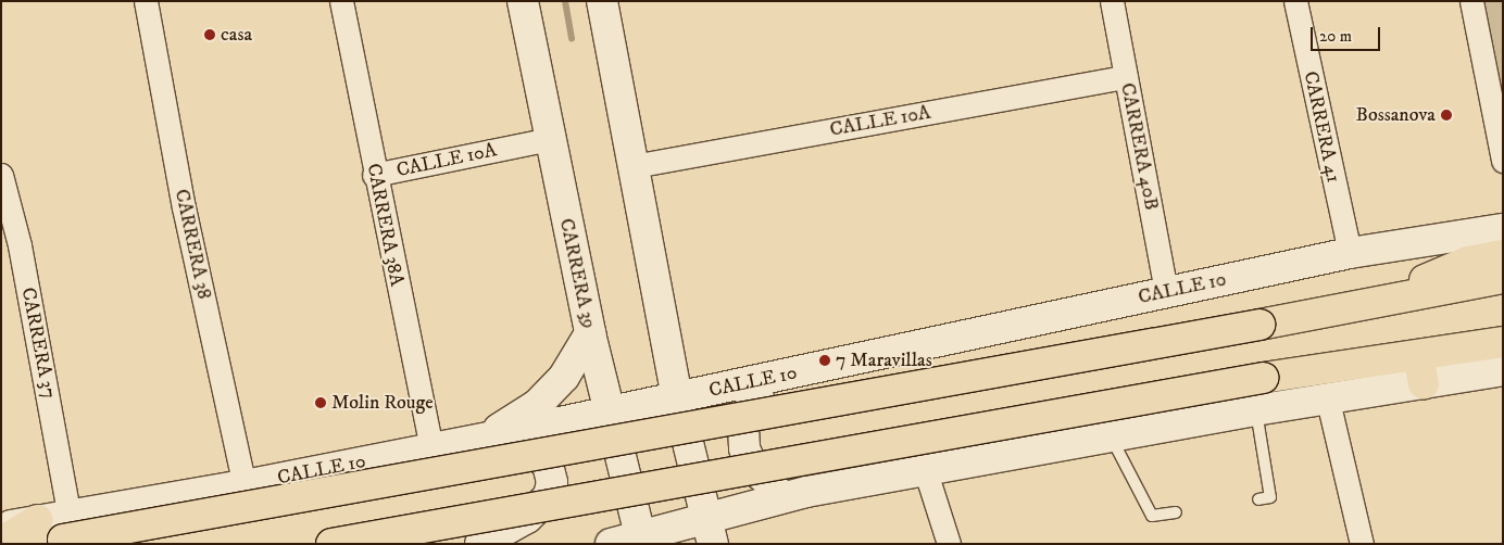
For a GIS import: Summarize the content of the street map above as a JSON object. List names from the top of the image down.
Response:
{
  "streets": {
    "main road": ["CALLE 10"],
    "street": [
      "CALLE 10A",
      "CARRERA 41",
      "CARRERA 40B",
      "CARRERA 38A",
      "CARRERA 38",
      "CARRERA 39",
      "CARRERA 37"
    ]
  },
  "crossings": [
    ["CALLE 10A", "CARRERA 40B"],
    ["CALLE 10A", "CARRERA 38A"],
    ["CALLE 10A", "CARRERA 39"],
    ["CARRERA 41", "CALLE 10"],
    ["CARRERA 40B", "CALLE 10"],
    ["CARRERA 38A", "CALLE 10"],
    ["CARRERA 38", "CALLE 10"],
    ["CARRERA 39", "CALLE 10"],
    ["CALLE 10", "CARRERA 37"]
  ],
  "places": [
    "casa",
    "Bossanova",
    "7 Maravillas",
    "Molin Rouge"
  ],
  "scale_bar": "20 m"
}
